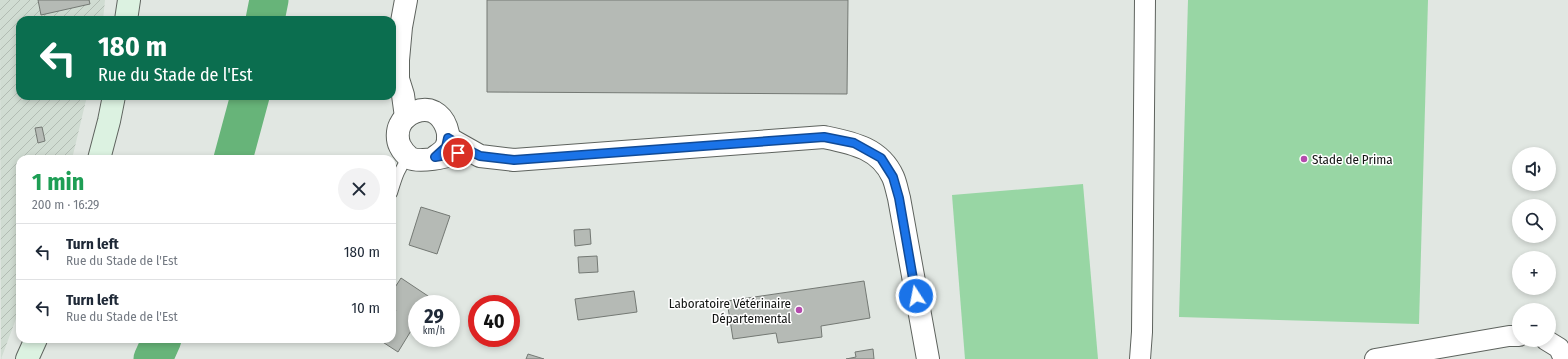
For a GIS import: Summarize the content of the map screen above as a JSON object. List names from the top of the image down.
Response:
{
  "places": ["Stade de Prima", "Laboratoire Vétérinaire Départemental"],
  "page": {
    "turn": ["180 m", "Rue du Stade de l'Est"],
    "map_buttons": ["+", "−"],
    "heading": ["1 min", "200 m · 16:29"],
    "list": [
      {
        "name": "Turn left",
        "note": "Rue du Stade de l'Est",
        "value": "180 m"
      },
      {
        "name": "Turn left",
        "note": "Rue du Stade de l'Est",
        "value": "10 m"
      }
    ],
    "speed": "29 km/h",
    "limit": "40"
  }
}
